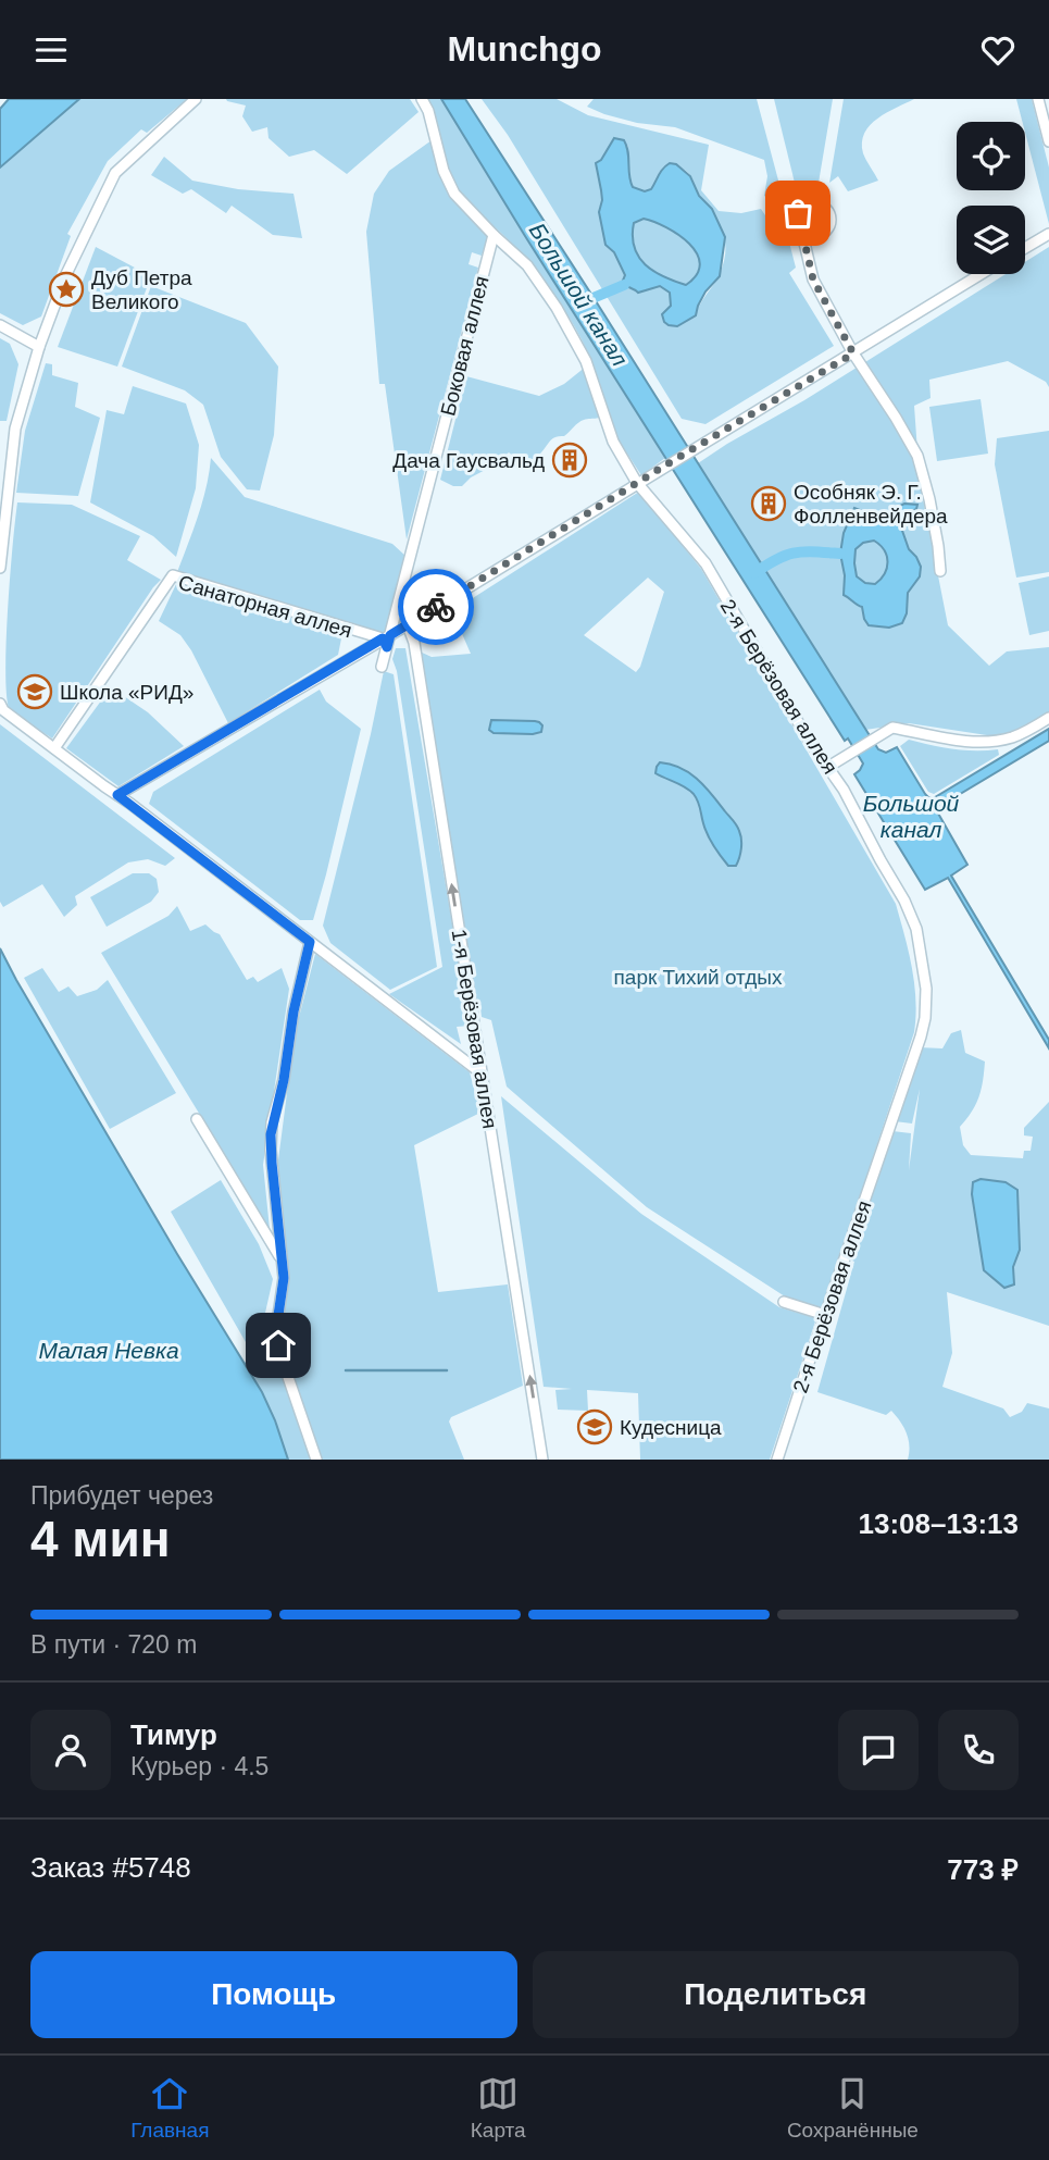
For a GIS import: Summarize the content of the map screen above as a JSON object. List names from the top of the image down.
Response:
{
  "streets": {
    "street": [
      "Боковая аллея",
      "Санаторная аллея",
      "2-я Берёзовая аллея",
      "1-я Берёзовая аллея"
    ]
  },
  "crossings": [
    ["Боковая аллея", "Санаторная аллея"],
    ["Боковая аллея", "2-я Берёзовая аллея"],
    ["Боковая аллея", "1-я Берёзовая аллея"]
  ],
  "one_way": ["1-я Берёзовая аллея"],
  "water": ["Большой канал", "Малая Невка"],
  "parks": ["парк Тихий отдых"],
  "places": {
    "place": ["Дуб Петра Великого"],
    "building": ["Дача Гаусвальд", "Особняк Э. Г. Фолленвейдера"],
    "school or university": ["Школа «РИД»", "Кудесница"]
  },
  "page": {
    "header": "Munchgo",
    "heading": ["4 мин", "Прибудет через", "13:08–13:13"],
    "panel": [
      "Тимур",
      "Курьер · 4.5",
      "Заказ #5748",
      "773 ₽"
    ],
    "bar": "В пути · 720 m",
    "buttons": ["Помощь", "Поделиться"],
    "tabs": ["Главная", "Карта", "Сохранённые"]
  }
}
